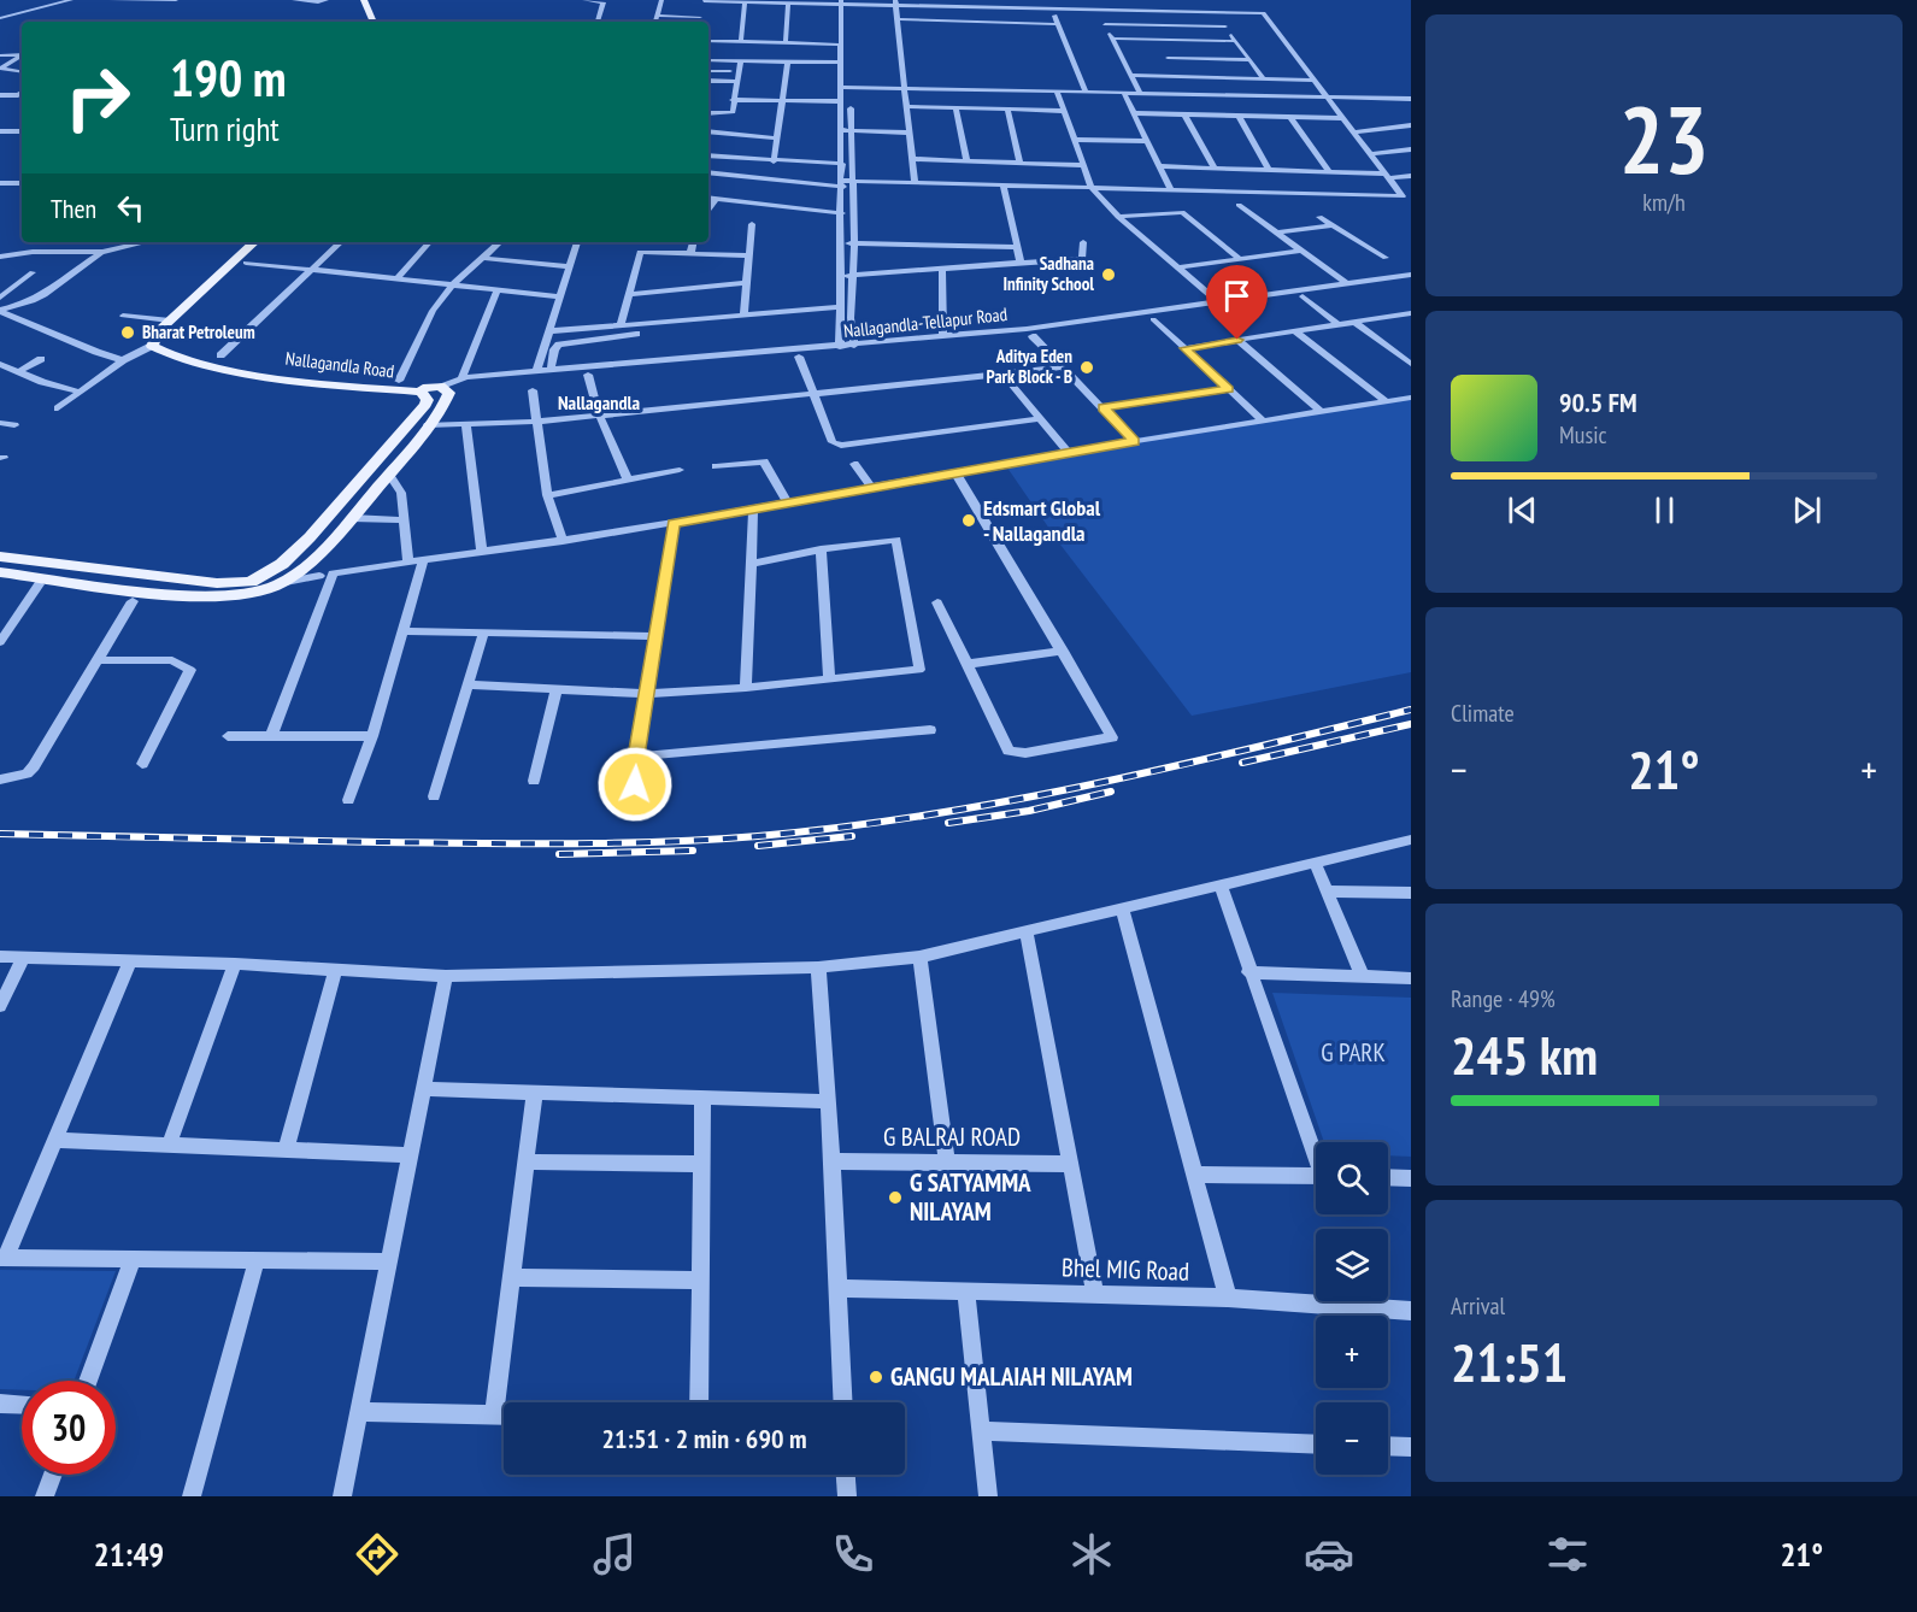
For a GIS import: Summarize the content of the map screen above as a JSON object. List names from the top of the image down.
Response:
{
  "streets": {
    "main road": ["Nallagandla Road"],
    "street": ["Nallagandla-Tellapur Road", "G BALRAJ ROAD", "Bhel MIG Road"]
  },
  "crossings": [
    ["Nallagandla-Tellapur Road", "Nallagandla Road"]
  ],
  "districts": ["Nallagandla"],
  "parks": ["G PARK"],
  "places": [
    "Sadhana Infinity School",
    "Bharat Petroleum",
    "Aditya Eden Park Block - B",
    "Edsmart Global - Nallagandla",
    "G SATYAMMA NILAYAM",
    "GANGU MALAIAH NILAYAM"
  ],
  "page": {
    "tile": [
      ["23", "km/h"],
      "Climate",
      ["Range · 49%", "245 km"],
      ["Arrival", "21:51"]
    ],
    "turn": ["190 m", "Turn right"],
    "then": "Then",
    "song": ["90.5 FM", "Music"],
    "heat": ["−", "21°", "+"],
    "map_buttons": ["+", "−"],
    "limit": "30",
    "trip": "21:51 · 2 min · 690 m",
    "tabs": ["21:49", "21°"]
  }
}
